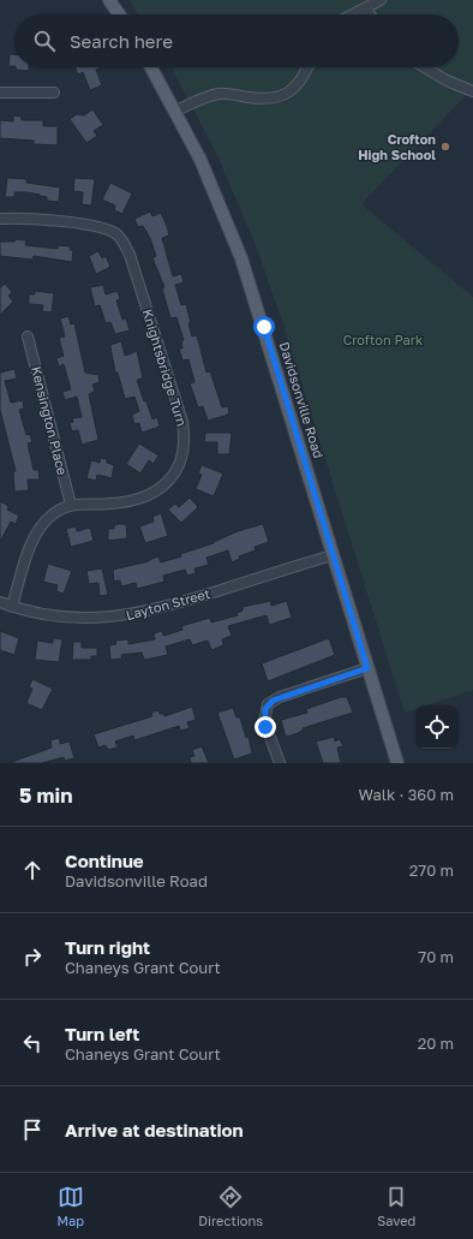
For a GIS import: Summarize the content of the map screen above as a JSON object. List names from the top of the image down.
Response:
{
  "streets": {
    "main road": ["Davidsonville Road"],
    "street": ["Knightsbridge Turn", "Kensington Place", "Layton Street"]
  },
  "crossings": [
    ["Knightsbridge Turn", "Kensington Place"],
    ["Knightsbridge Turn", "Layton Street"],
    ["Davidsonville Road", "Layton Street"]
  ],
  "parks": ["Crofton Park"],
  "places": ["Crofton High School"],
  "page": {
    "search": "Search here",
    "heading": ["5 min", "Walk · 360 m"],
    "list": [
      ["Continue", "Davidsonville Road", "270 m"],
      ["Turn right", "Chaneys Grant Court", "70 m"],
      ["Turn left", "Chaneys Grant Court", "20 m"],
      "Arrive at destination"
    ],
    "nav": ["Map", "Directions", "Saved"]
  }
}
